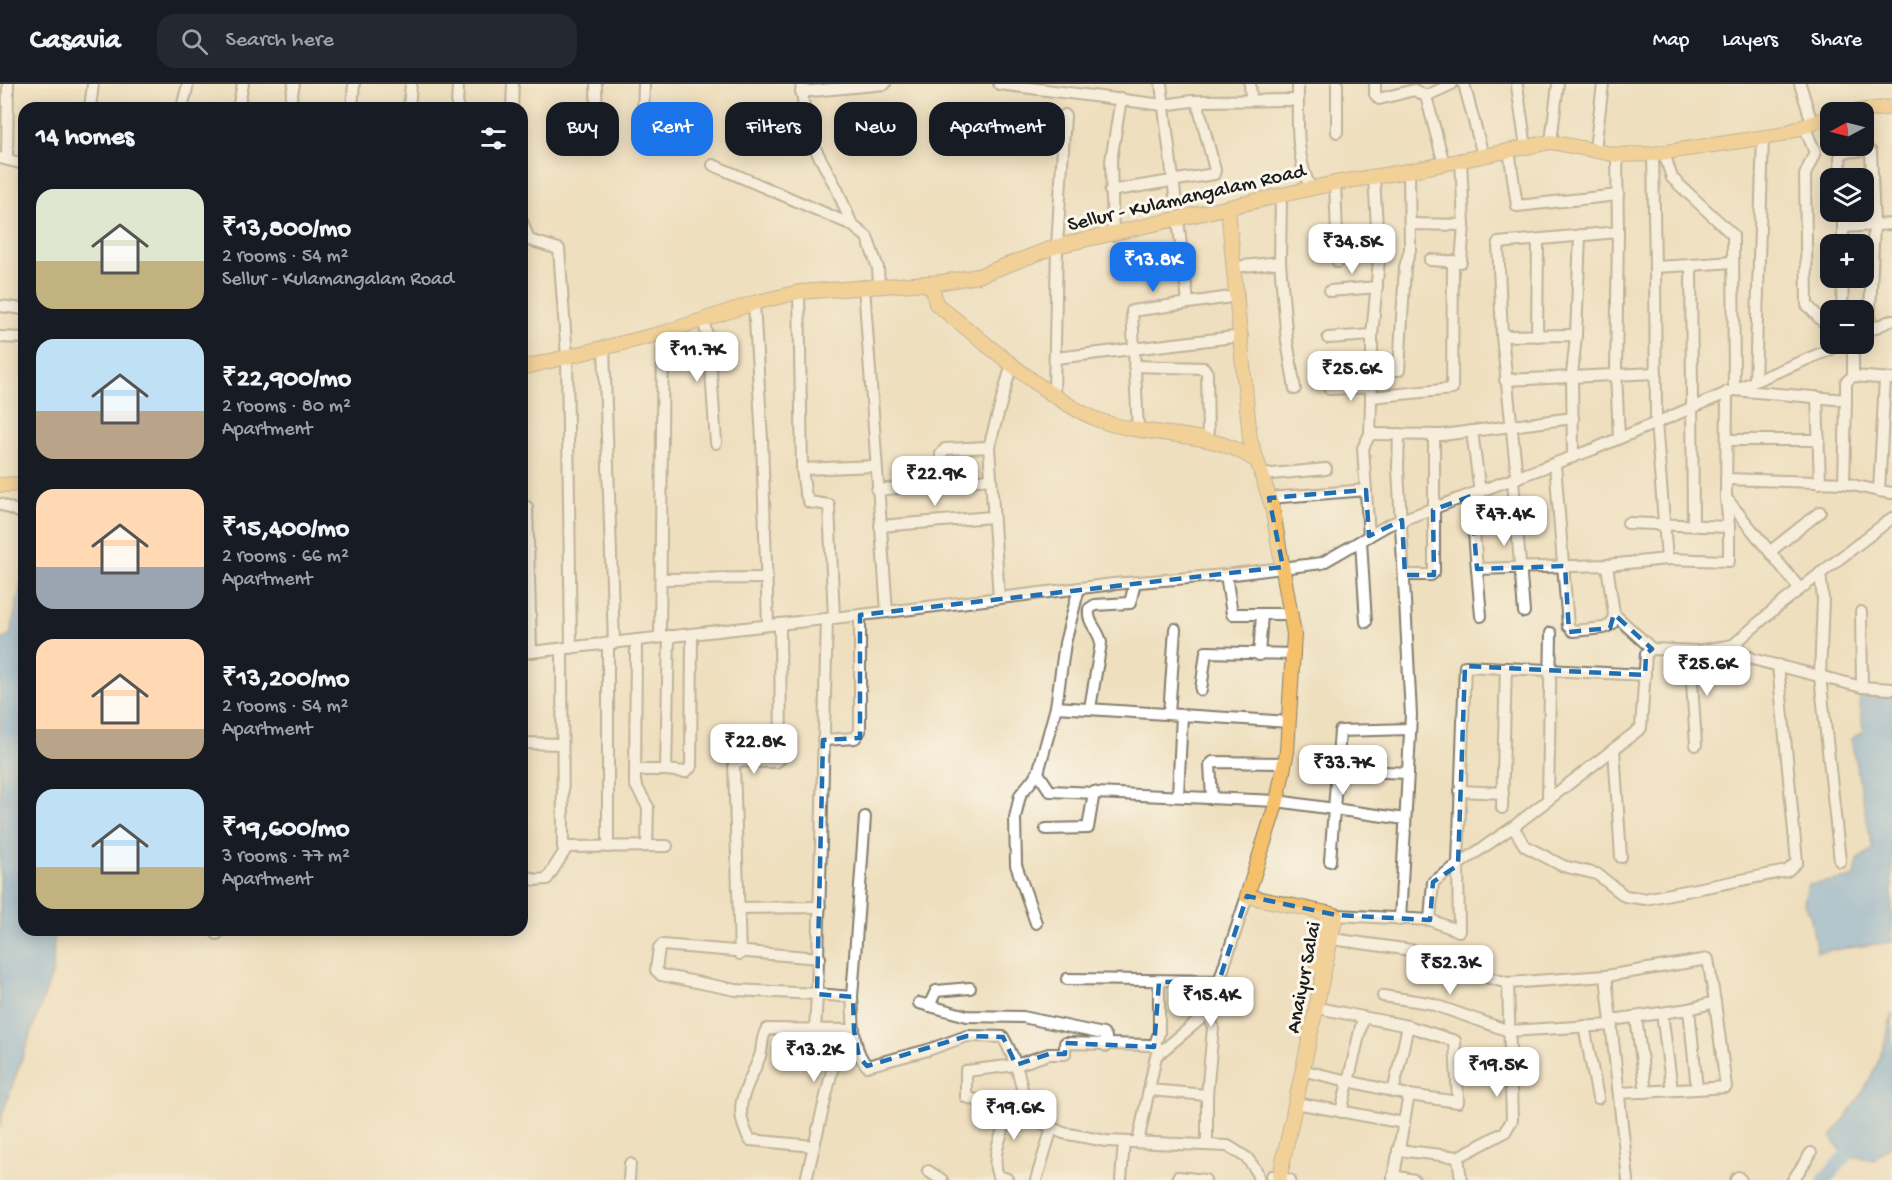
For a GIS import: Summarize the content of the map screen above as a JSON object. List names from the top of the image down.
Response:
{
  "streets": {
    "main road": ["Sellur - Kulamangalam Road", "Anaiyur Salai"]
  },
  "north": "left",
  "page": {
    "header": "Casavia",
    "search": "Search here",
    "nav": ["Map", "Layers", "Share"],
    "map_buttons": ["+", "−"],
    "chip": [
      "Buy",
      "Rent",
      "Filters",
      "New",
      "Apartment"
    ],
    "heading": "14 homes",
    "list": [
      {
        "name": "₹13,800/mo",
        "note": "2 rooms · 54 m² · Sellur - Kulamangalam Road"
      },
      {
        "name": "₹22,900/mo",
        "note": "2 rooms · 80 m² · Apartment"
      },
      {
        "name": "₹15,400/mo",
        "note": "2 rooms · 66 m² · Apartment"
      },
      {
        "name": "₹13,200/mo",
        "note": "2 rooms · 54 m² · Apartment"
      },
      {
        "name": "₹19,600/mo",
        "note": "3 rooms · 77 m² · Apartment"
      }
    ],
    "price": [
      "₹34.5K",
      "₹13.8K",
      "₹11.7K",
      "₹25.6K",
      "₹22.9K",
      "₹47.4K",
      "₹25.6K",
      "₹22.8K",
      "₹33.7K",
      "₹52.3K",
      "₹15.4K",
      "₹13.2K",
      "₹19.5K",
      "₹19.6K"
    ]
  }
}
